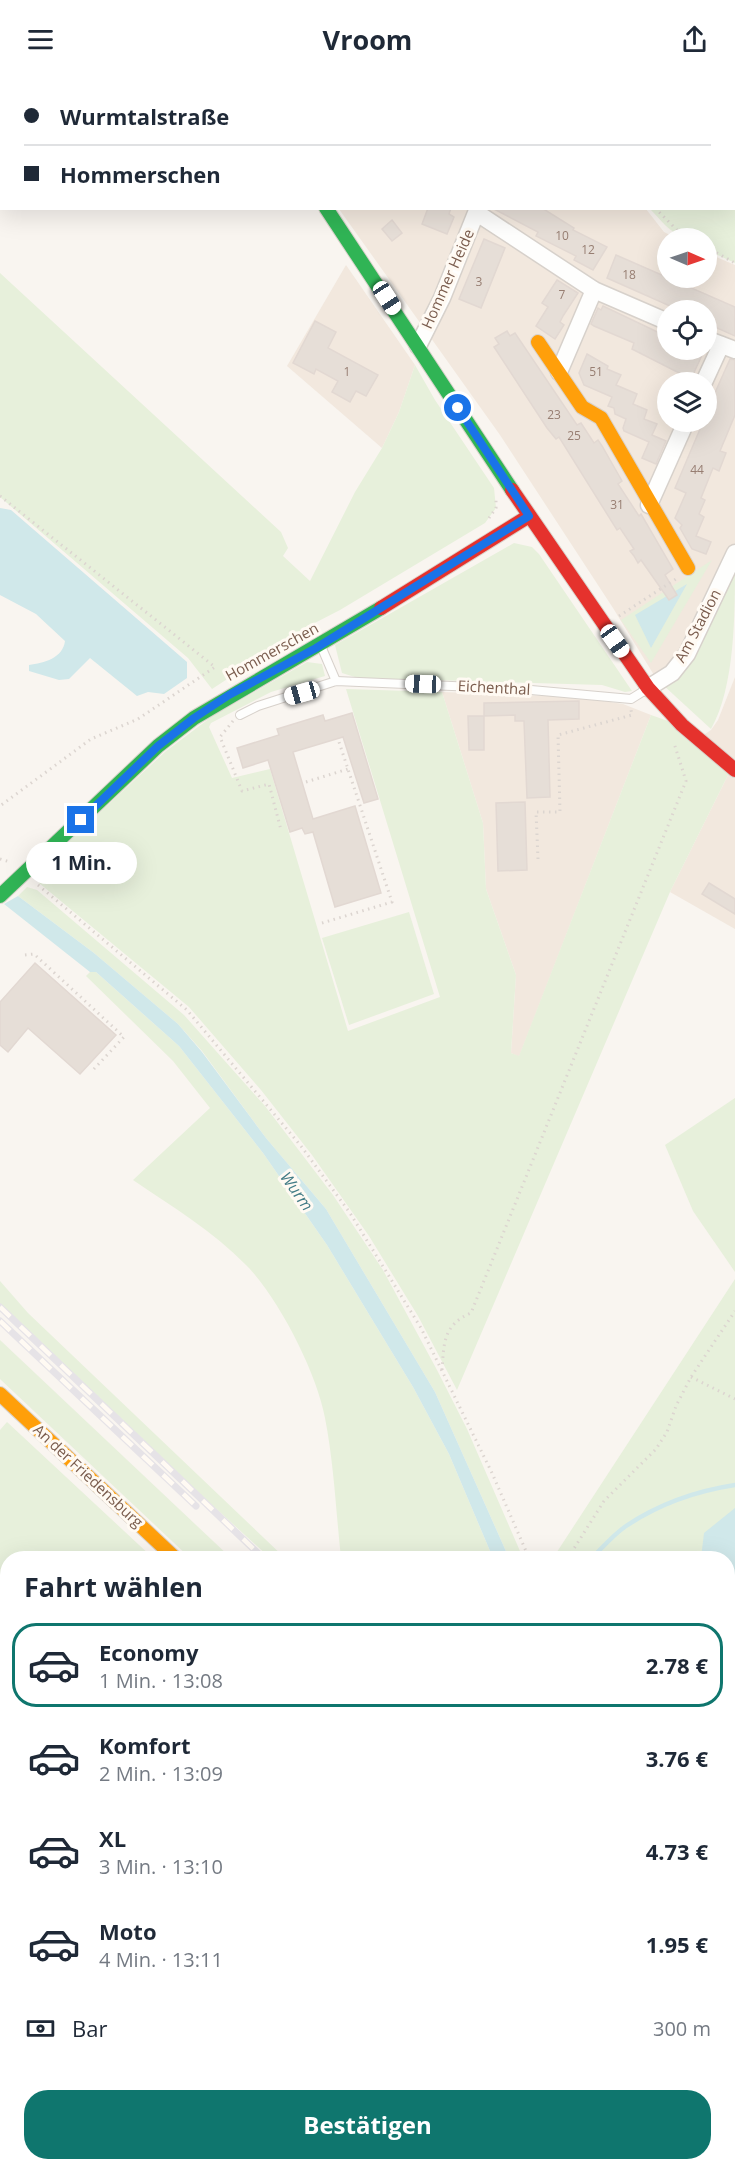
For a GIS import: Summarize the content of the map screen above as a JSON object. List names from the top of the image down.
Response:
{
  "streets": {
    "main road": ["Hommerschen", "An der Friedensburg"],
    "street": ["Hommer Heide", "Am Stadion"],
    "lane": ["Eichenthal"]
  },
  "water": ["Wurm"],
  "house_numbers": [
    "10",
    "12",
    "18",
    "3",
    "7",
    "1",
    "51",
    "23",
    "25",
    "44",
    "31"
  ],
  "north": "right",
  "page": {
    "header": "Vroom",
    "banner": ["Wurmtalstraße", "Hommerschen"],
    "bubble": "1 Min.",
    "heading": "Fahrt wählen",
    "list": [
      {
        "name": "Economy",
        "note": "1 Min. · 13:08",
        "value": "2.78 €"
      },
      {
        "name": "Komfort",
        "note": "2 Min. · 13:09",
        "value": "3.76 €"
      },
      {
        "name": "XL",
        "note": "3 Min. · 13:10",
        "value": "4.73 €"
      },
      {
        "name": "Moto",
        "note": "4 Min. · 13:11",
        "value": "1.95 €"
      }
    ],
    "pay": ["Bar", "300 m"],
    "buttons": "Bestätigen"
  }
}
